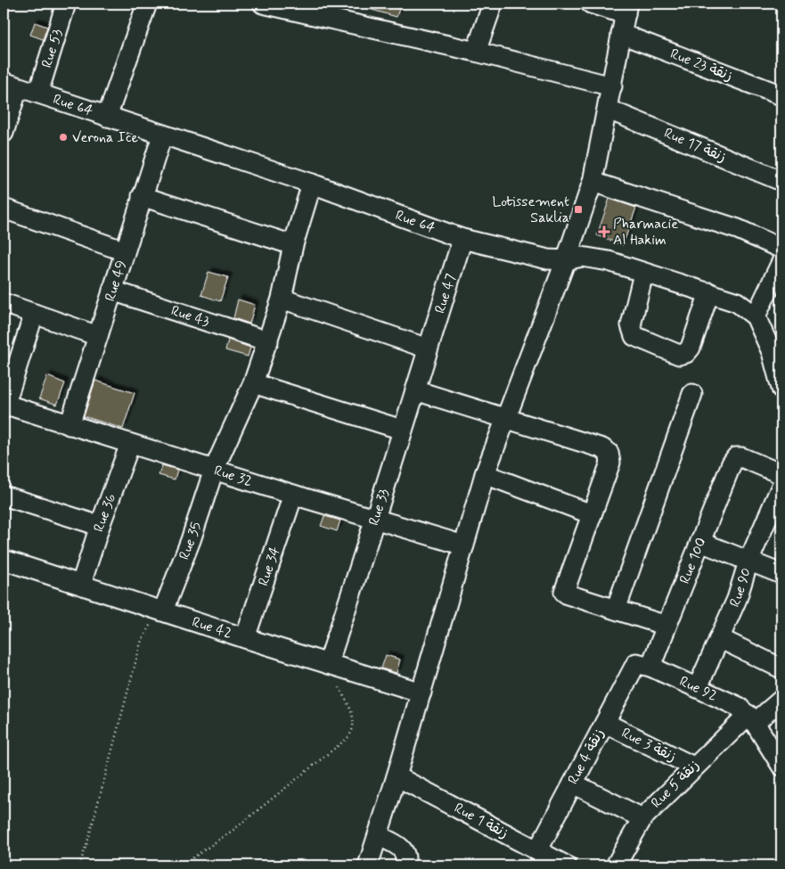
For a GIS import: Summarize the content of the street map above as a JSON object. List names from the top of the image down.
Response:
{
  "streets": {
    "street": [
      "Rue 53",
      "Rue 23 زنقة",
      "Rue 64",
      "Rue 17 زنقة",
      "Rue 49",
      "Rue 47",
      "Rue 43",
      "Rue 32",
      "Rue 33",
      "Rue 36",
      "Rue 35",
      "Rue 100",
      "Rue 34",
      "Rue 90",
      "Rue 42",
      "Rue 92",
      "Rue 3 زنقة",
      "Rue 4 زنقة",
      "Rue 5 زنقة",
      "Rue 1 زنقة"
    ]
  },
  "crossings": [
    ["Rue 53", "Rue 64"],
    ["Rue 64", "Rue 49"],
    ["Rue 64", "Rue 47"],
    ["Rue 64", "Rue 35"],
    ["Rue 49", "Rue 43"],
    ["Rue 49", "Rue 32"],
    ["Rue 47", "Rue 33"],
    ["Rue 43", "Rue 35"],
    ["Rue 32", "Rue 33"],
    ["Rue 32", "Rue 36"],
    ["Rue 32", "Rue 35"],
    ["Rue 32", "Rue 34"],
    ["Rue 33", "Rue 42"],
    ["Rue 36", "Rue 42"],
    ["Rue 35", "Rue 42"],
    ["Rue 100", "Rue 92"],
    ["Rue 100", "Rue 4 زنقة"],
    ["Rue 34", "Rue 42"],
    ["Rue 90", "Rue 92"],
    ["Rue 92", "Rue 4 زنقة"],
    ["Rue 92", "Rue 5 زنقة"],
    ["Rue 3 زنقة", "Rue 4 زنقة"],
    ["Rue 3 زنقة", "Rue 5 زنقة"],
    ["Rue 4 زنقة", "Rue 1 زنقة"]
  ],
  "places": {
    "other": ["Verona Ice"],
    "transit": ["Lotissement Saklia"],
    "health": ["Pharmacie Al Hakim"]
  }
}
